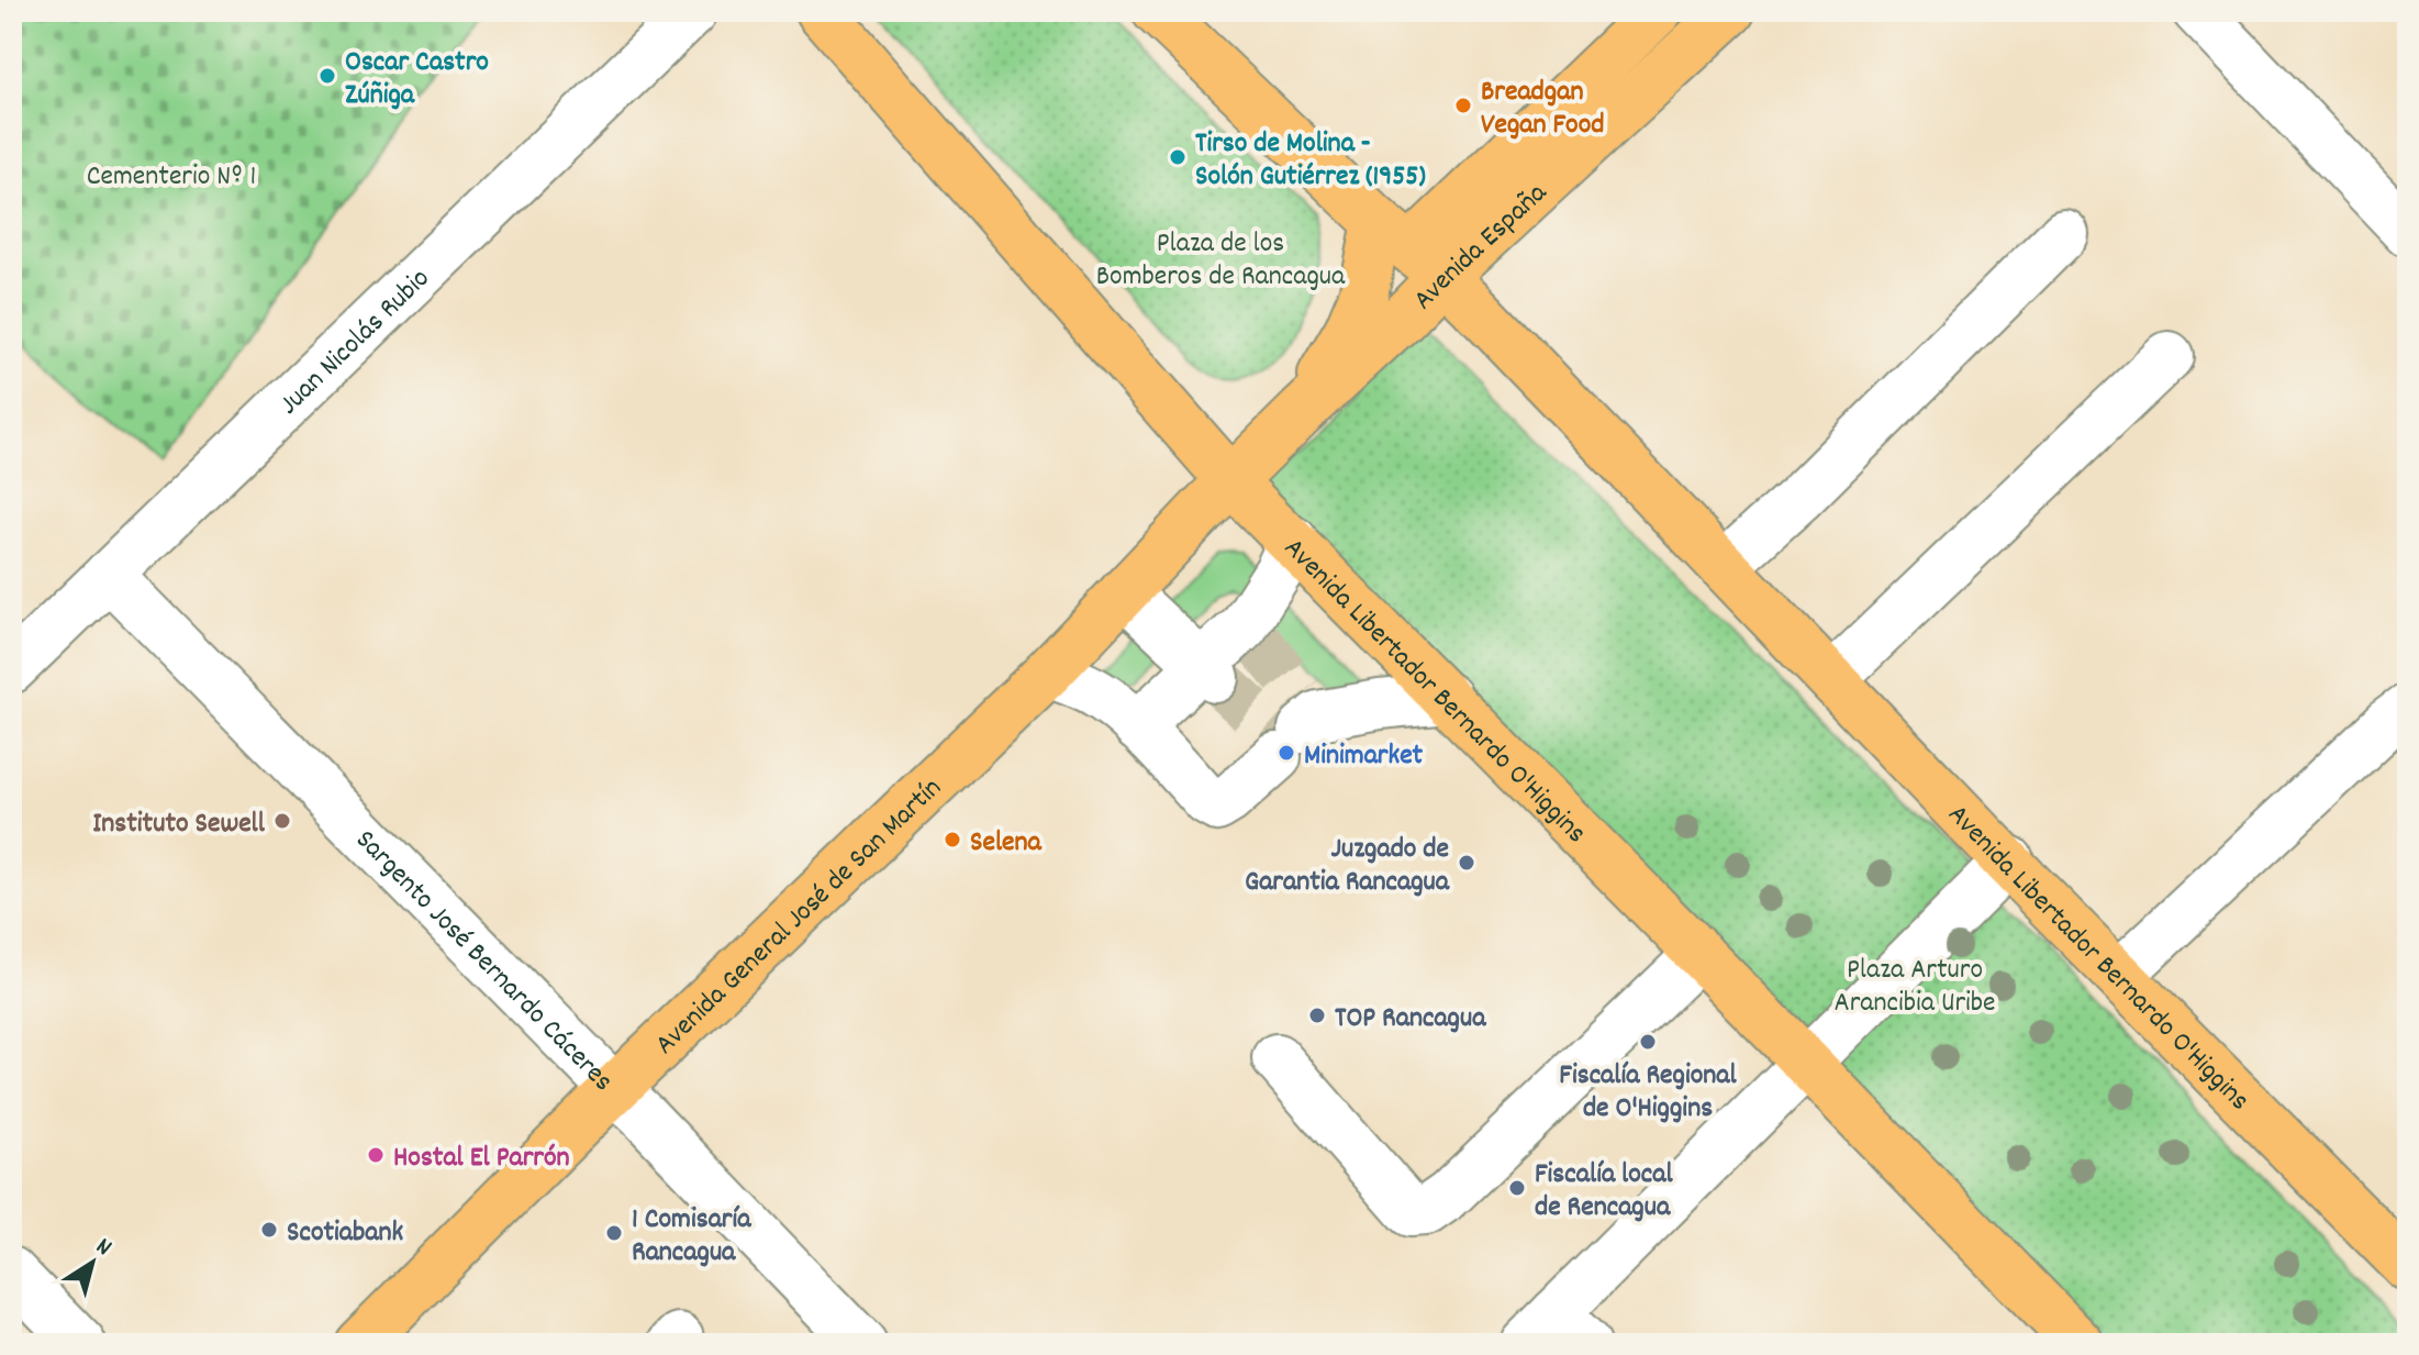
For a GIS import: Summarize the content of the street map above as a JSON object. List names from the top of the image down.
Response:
{
  "streets": {
    "main road": ["Avenida España", "Avenida Libertador Bernardo O'Higgins", "Avenida General José de San Martín"],
    "street": ["Juan Nicolás Rubio", "Sargento José Bernardo Cáceres"]
  },
  "crossings": [
    ["Avenida España", "Avenida Libertador Bernardo O'Higgins"],
    ["Avenida España", "Avenida General José de San Martín"],
    ["Juan Nicolás Rubio", "Sargento José Bernardo Cáceres"],
    ["Avenida Libertador Bernardo O'Higgins", "Avenida General José de San Martín"],
    ["Avenida General José de San Martín", "Sargento José Bernardo Cáceres"]
  ],
  "parks": ["Cementerio Nº 1", "Plaza de los Bomberos de Rancagua", "Plaza Arturo Arancibia Uribe"],
  "places": [
    "Oscar Castro Zúñiga",
    "Breadgan Vegan Food",
    "Tirso de Molina - Solón Gutiérrez (1955)",
    "Minimarket",
    "Instituto Sewell",
    "Selena",
    "Juzgado de Garantia Rancagua",
    "TOP Rancagua",
    "Fiscalía Regional de O'Higgins",
    "Hostal El Parrón",
    "Fiscalía local de Rencagua",
    "Scotiabank",
    "1 Comisaría Rancagua"
  ],
  "north": "top right"
}
